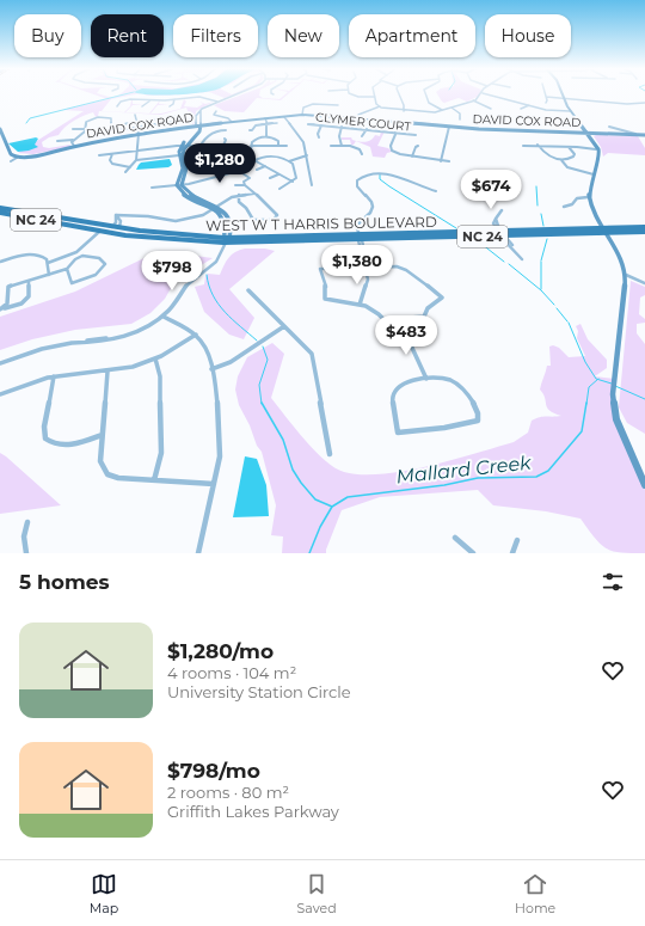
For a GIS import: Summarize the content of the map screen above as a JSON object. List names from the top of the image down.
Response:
{
  "streets": {
    "main road": ["DAVID COX ROAD", "NC 24", "WEST W T HARRIS BOULEVARD"],
    "street": ["CLYMER COURT"]
  },
  "crossings": [
    ["NC 24", "WEST W T HARRIS BOULEVARD"]
  ],
  "water": ["Mallard Creek"],
  "page": {
    "chip": [
      "Buy",
      "Rent",
      "Filters",
      "New",
      "Apartment",
      "House"
    ],
    "price": [
      "$1,280",
      "$674",
      "$1,380",
      "$798",
      "$483"
    ],
    "heading": "5 homes",
    "list": [
      {
        "name": "$1,280/mo",
        "note": "4 rooms · 104 m² · University Station Circle"
      },
      {
        "name": "$798/mo",
        "note": "2 rooms · 80 m² · Griffith Lakes Parkway"
      }
    ],
    "tabs": ["Map", "Saved", "Home"]
  }
}
